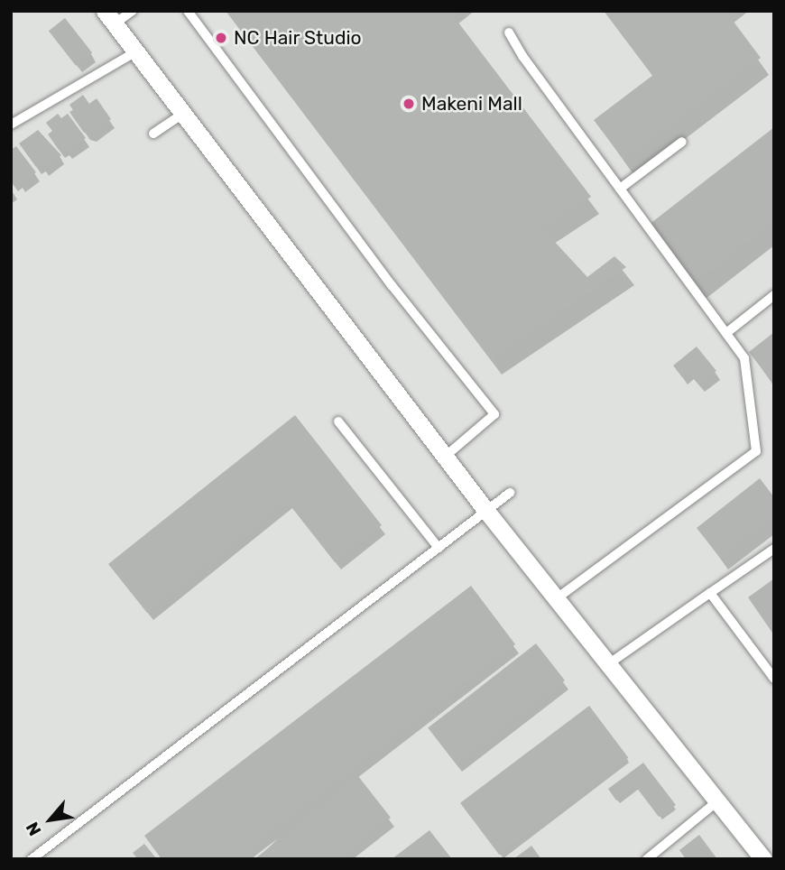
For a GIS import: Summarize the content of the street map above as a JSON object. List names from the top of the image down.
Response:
{
  "places": ["NC Hair Studio", "Makeni Mall"],
  "north": "bottom left"
}
